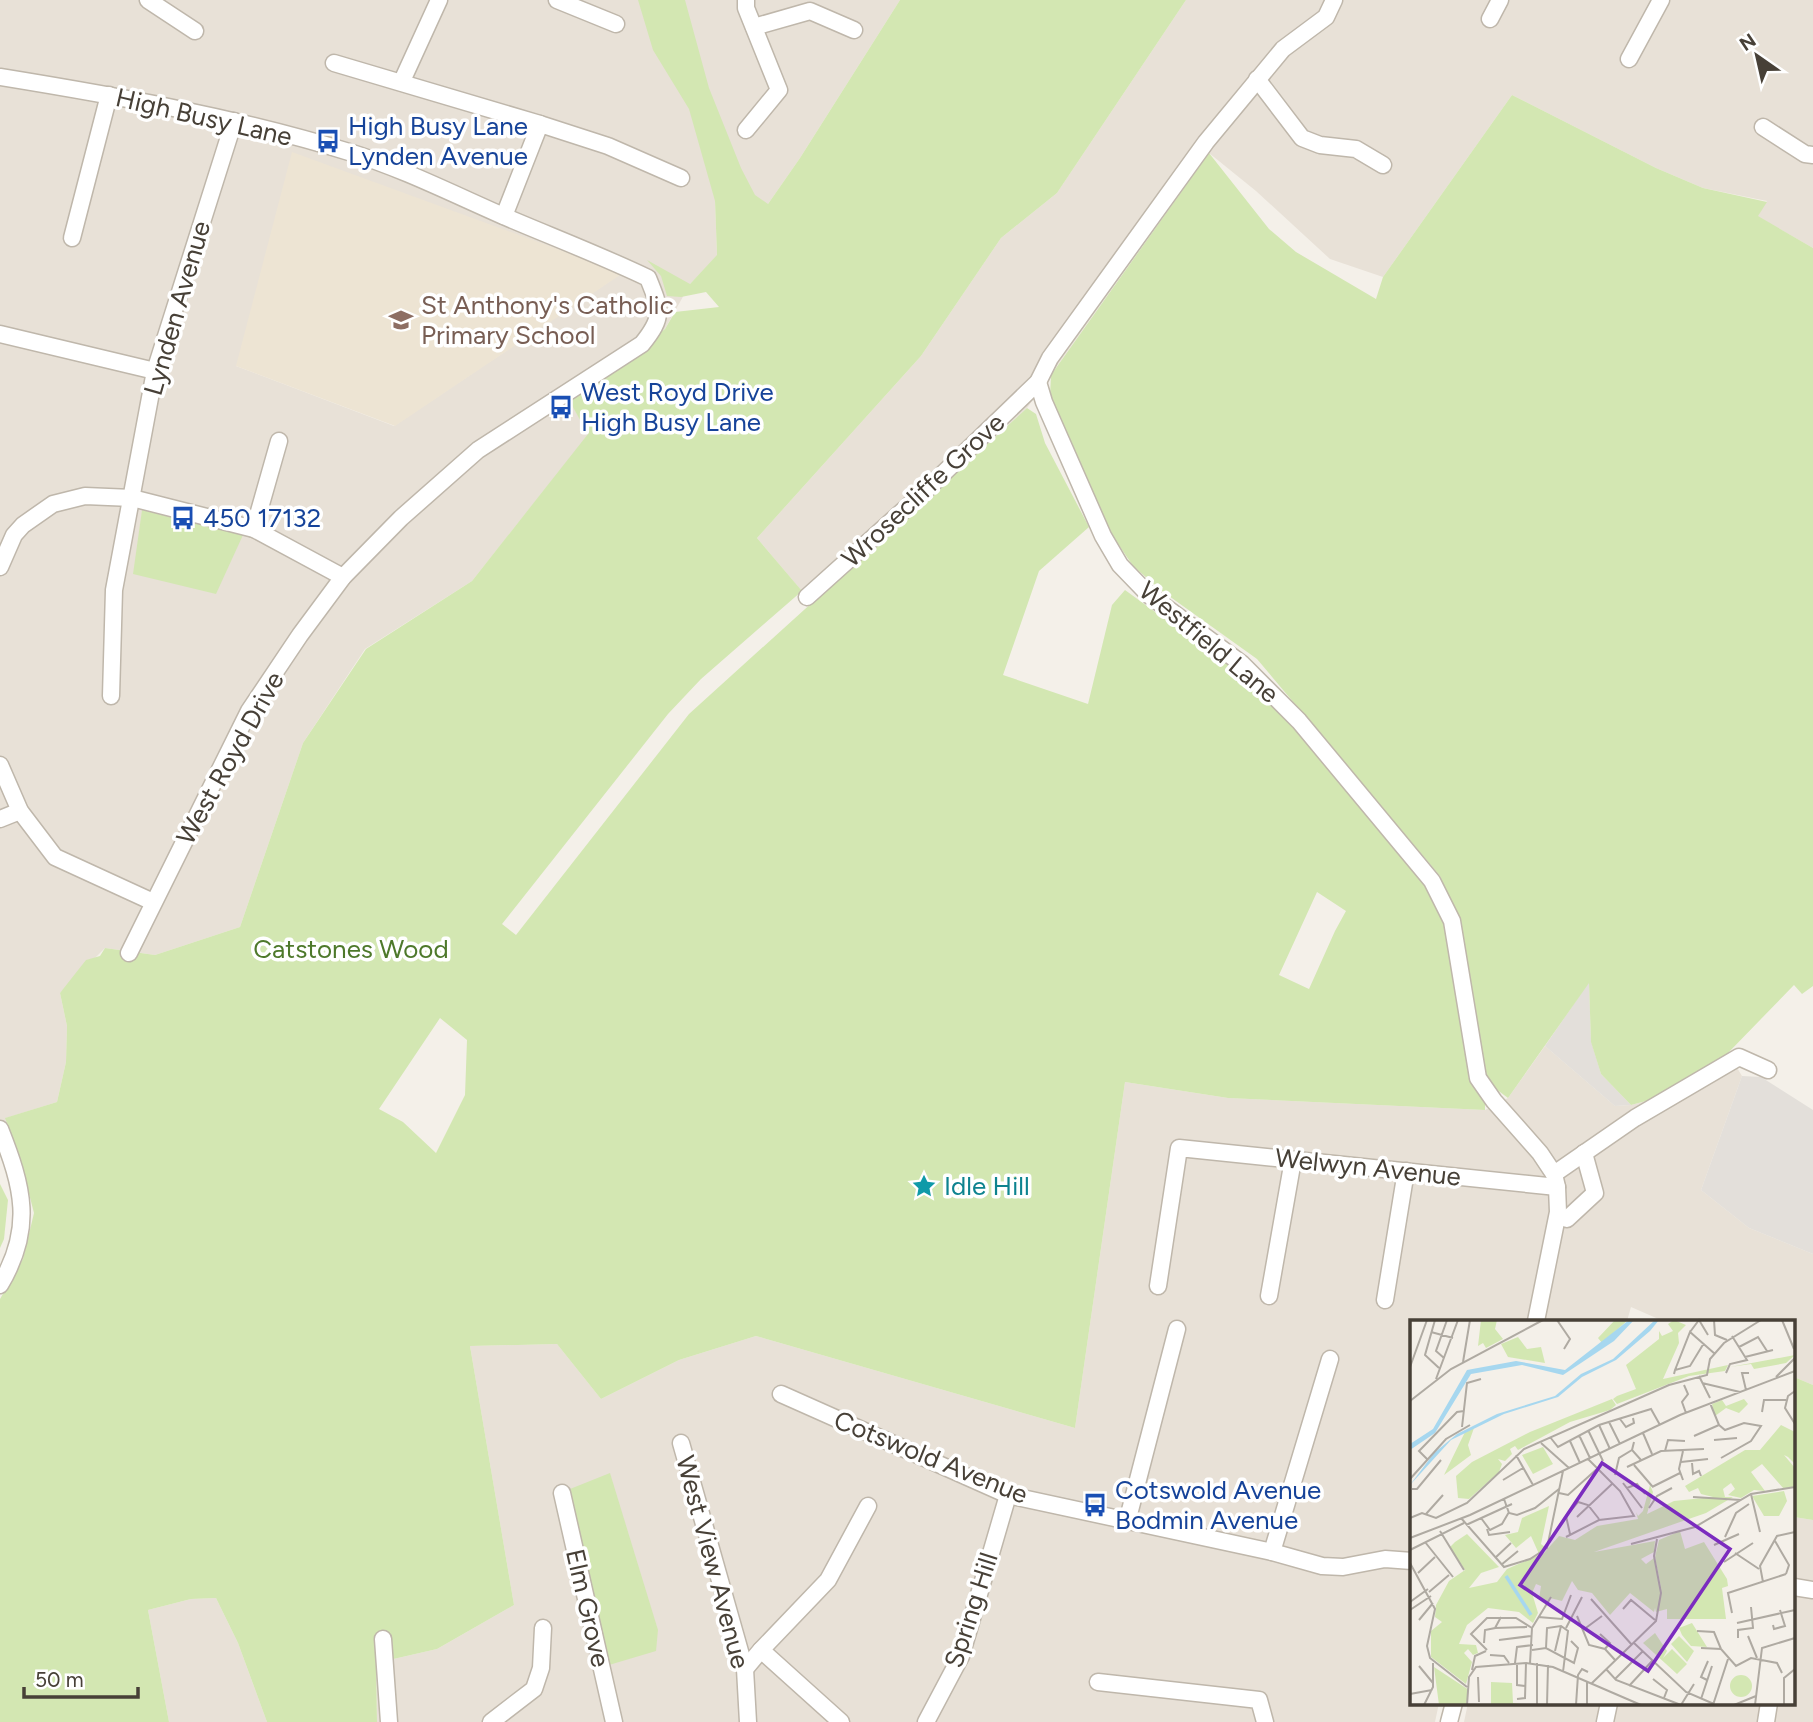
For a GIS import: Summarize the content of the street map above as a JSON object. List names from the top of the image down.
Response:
{
  "streets": {
    "street": [
      "High Busy Lane",
      "Lynden Avenue",
      "Wrosecliffe Grove",
      "Westfield Lane",
      "West Royd Drive",
      "Welwyn Avenue",
      "Cotswold Avenue",
      "West View Avenue",
      "Elm Grove",
      "Spring Hill"
    ]
  },
  "crossings": [
    ["High Busy Lane", "Lynden Avenue"],
    ["High Busy Lane", "West Royd Drive"],
    ["Wrosecliffe Grove", "Westfield Lane"],
    ["Westfield Lane", "Welwyn Avenue"],
    ["Cotswold Avenue", "Spring Hill"]
  ],
  "parks": ["Catstones Wood"],
  "places": {
    "bus stop": [
      "High Busy Lane Lynden Avenue",
      "West Royd Drive High Busy Lane",
      "450 17132",
      "Cotswold Avenue Bodmin Avenue"
    ],
    "school or university": ["St Anthony's Catholic Primary School"],
    "place": ["Idle Hill"]
  },
  "scale_bar": "50 m",
  "north": "top left"
}
